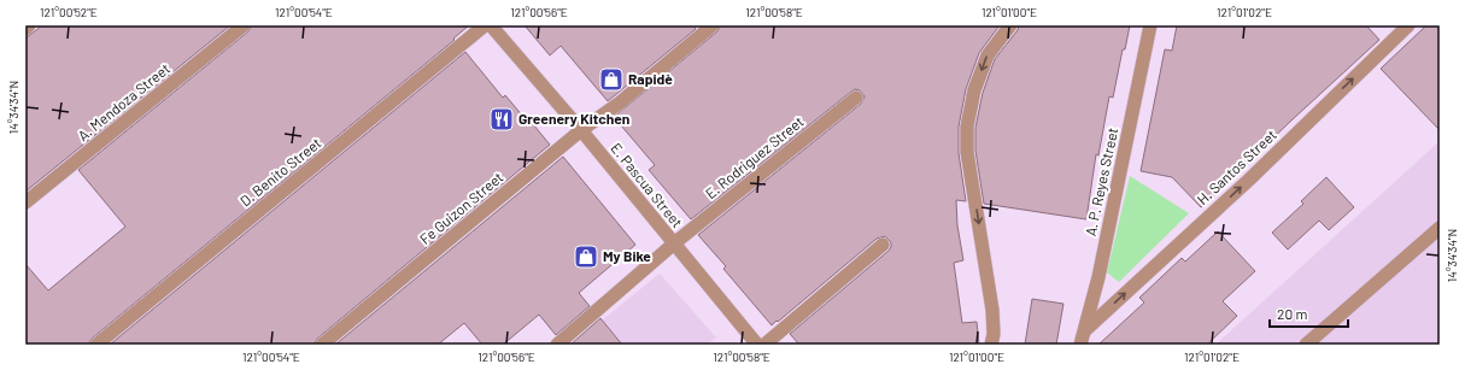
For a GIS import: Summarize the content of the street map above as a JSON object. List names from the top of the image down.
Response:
{
  "streets": {
    "street": [
      "A. Mendoza Street",
      "E. Rodriguez Street",
      "H. Santos Street",
      "D. Benito Street",
      "A. P. Reyes Street",
      "E. Pascua Street",
      "Fe Guizon Street"
    ]
  },
  "crossings": [
    ["E. Rodriguez Street", "E. Pascua Street"],
    ["H. Santos Street", "A. P. Reyes Street"],
    ["E. Pascua Street", "Fe Guizon Street"]
  ],
  "one_way": ["H. Santos Street"],
  "places": {
    "shop": ["Rapidè", "My Bike"],
    "restaurant": ["Greenery Kitchen"]
  },
  "scale_bar": "20 m",
  "coordinates": [
    "121°00'52\"E",
    "121°00'54\"E",
    "121°00'56\"E",
    "121°00'58\"E",
    "121°01'00\"E",
    "121°01'02\"E",
    "14°34'34\"N"
  ]
}
